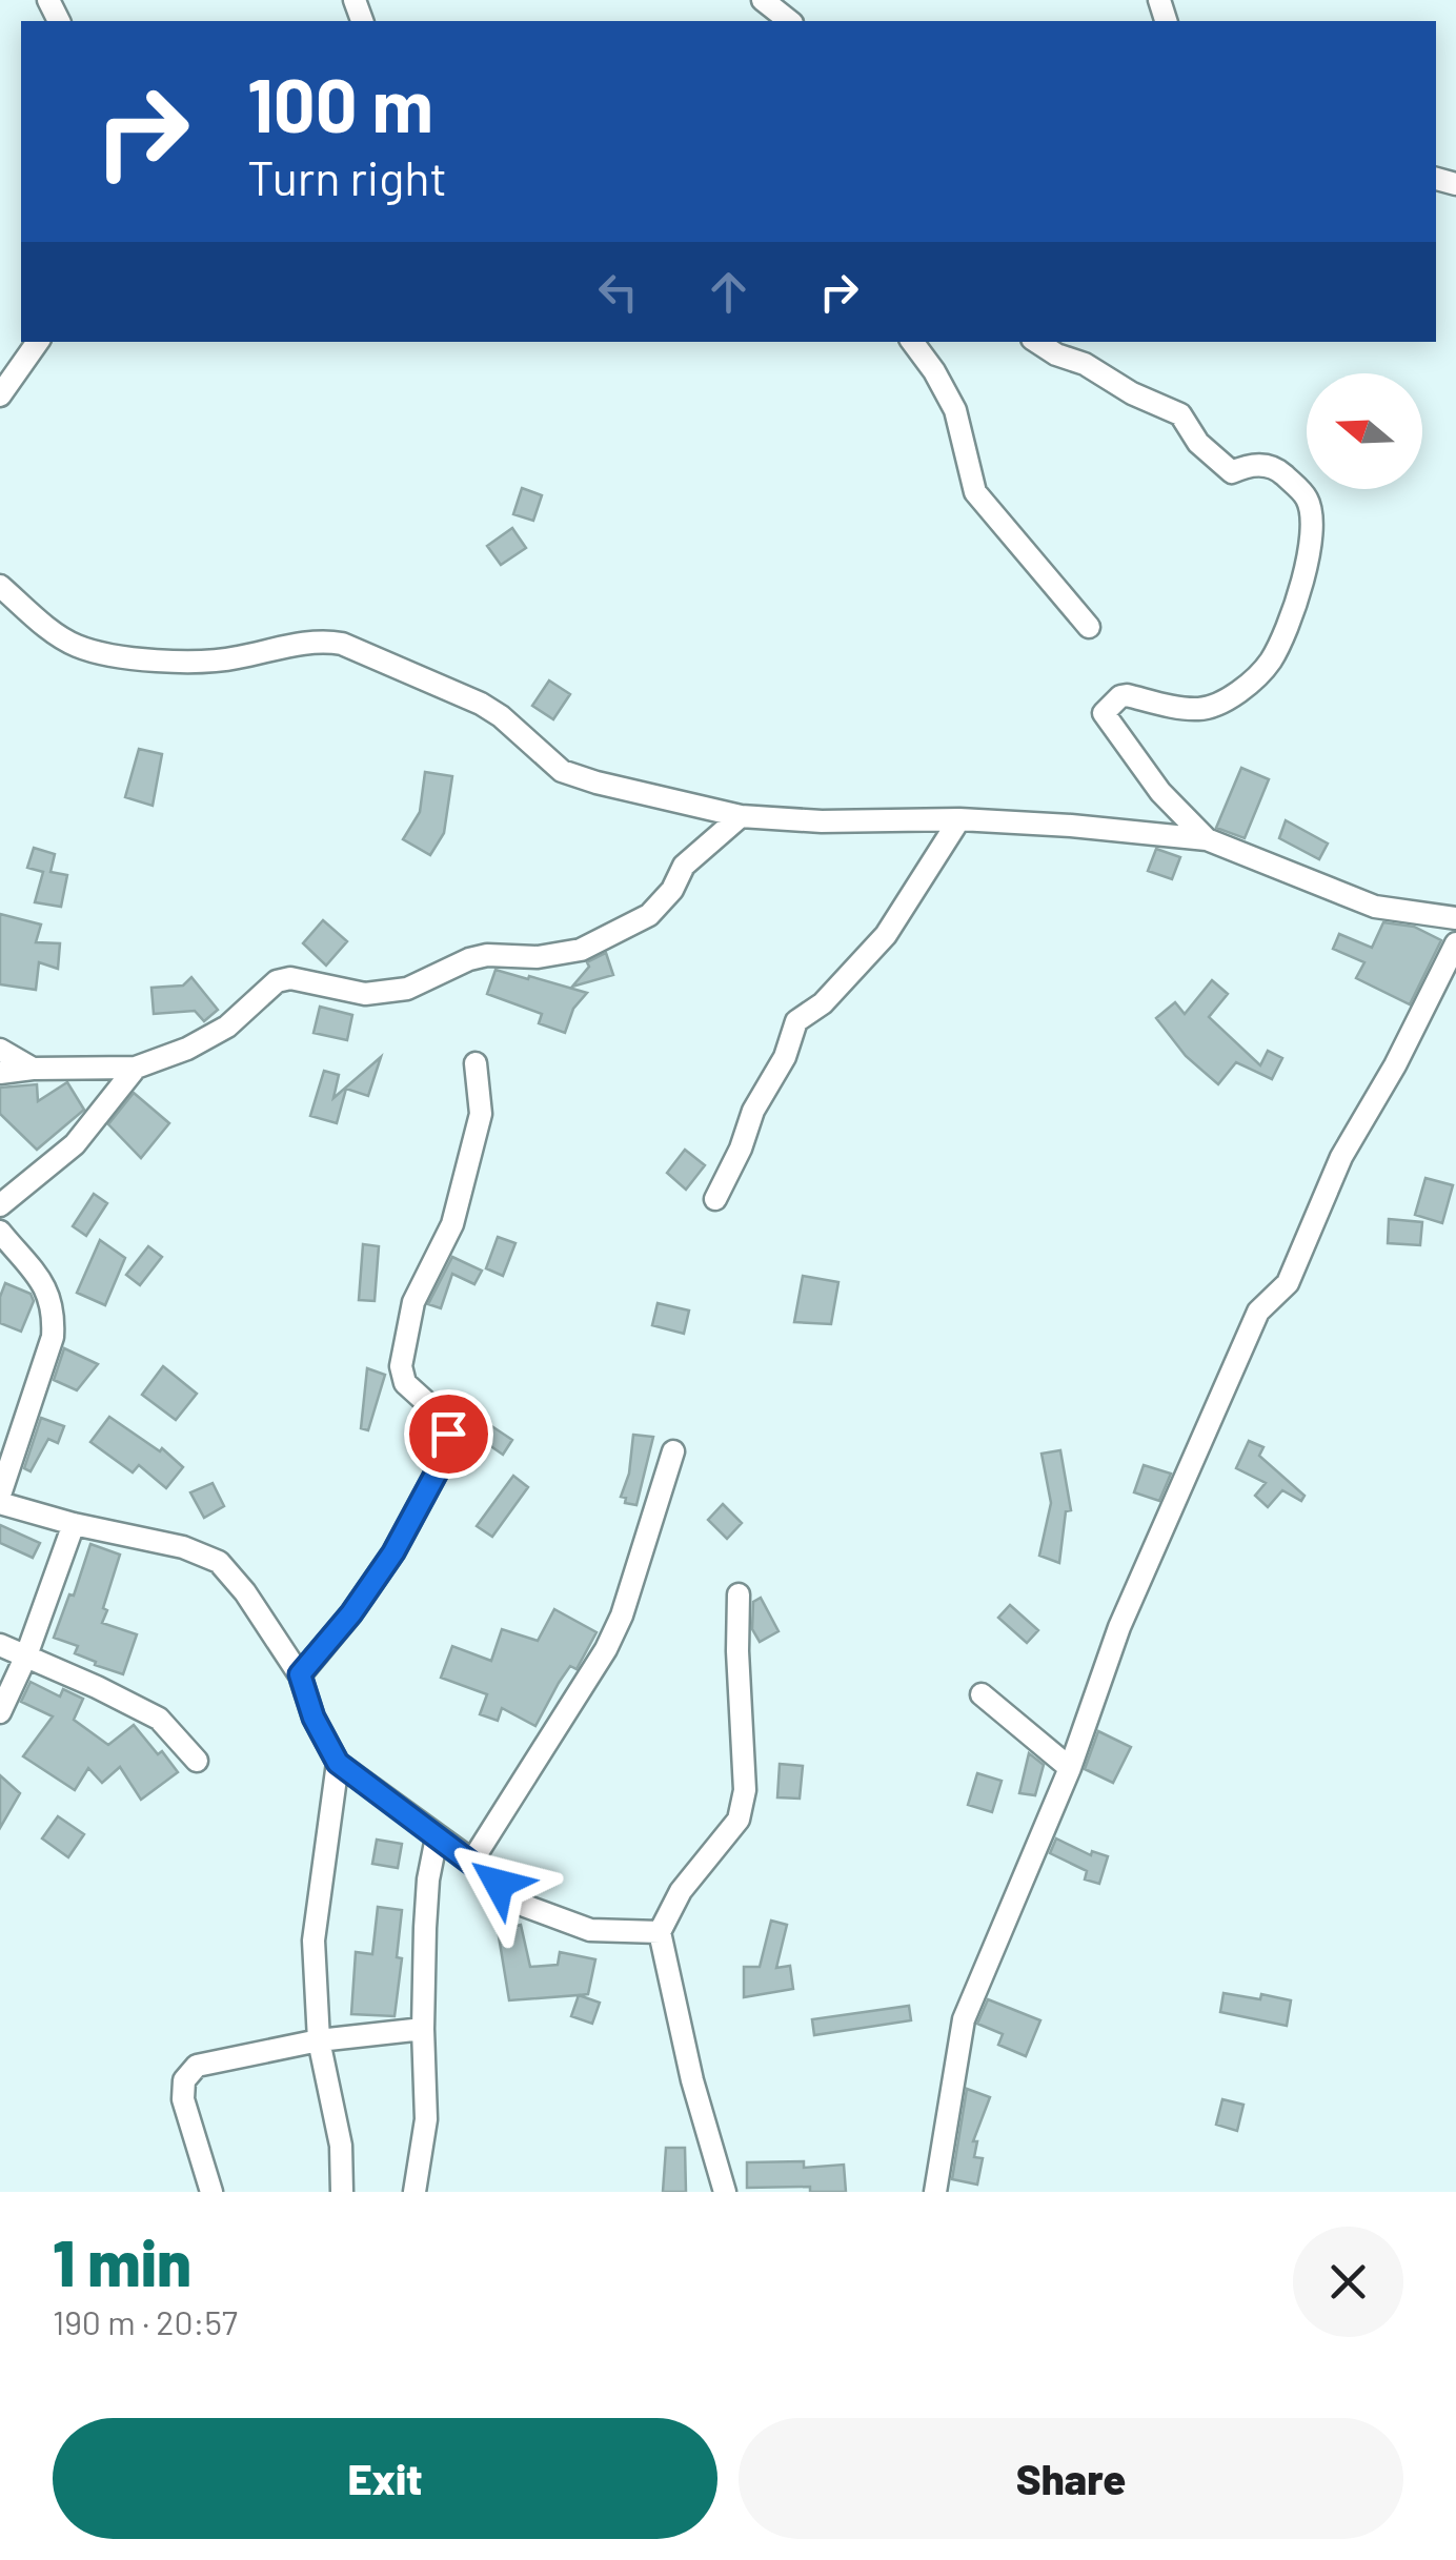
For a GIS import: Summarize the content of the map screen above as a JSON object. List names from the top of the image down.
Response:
{
  "north": "left",
  "page": {
    "turn": ["100 m", "Turn right"],
    "heading": ["1 min", "190 m · 20:57"],
    "buttons": ["Exit", "Share"]
  }
}
